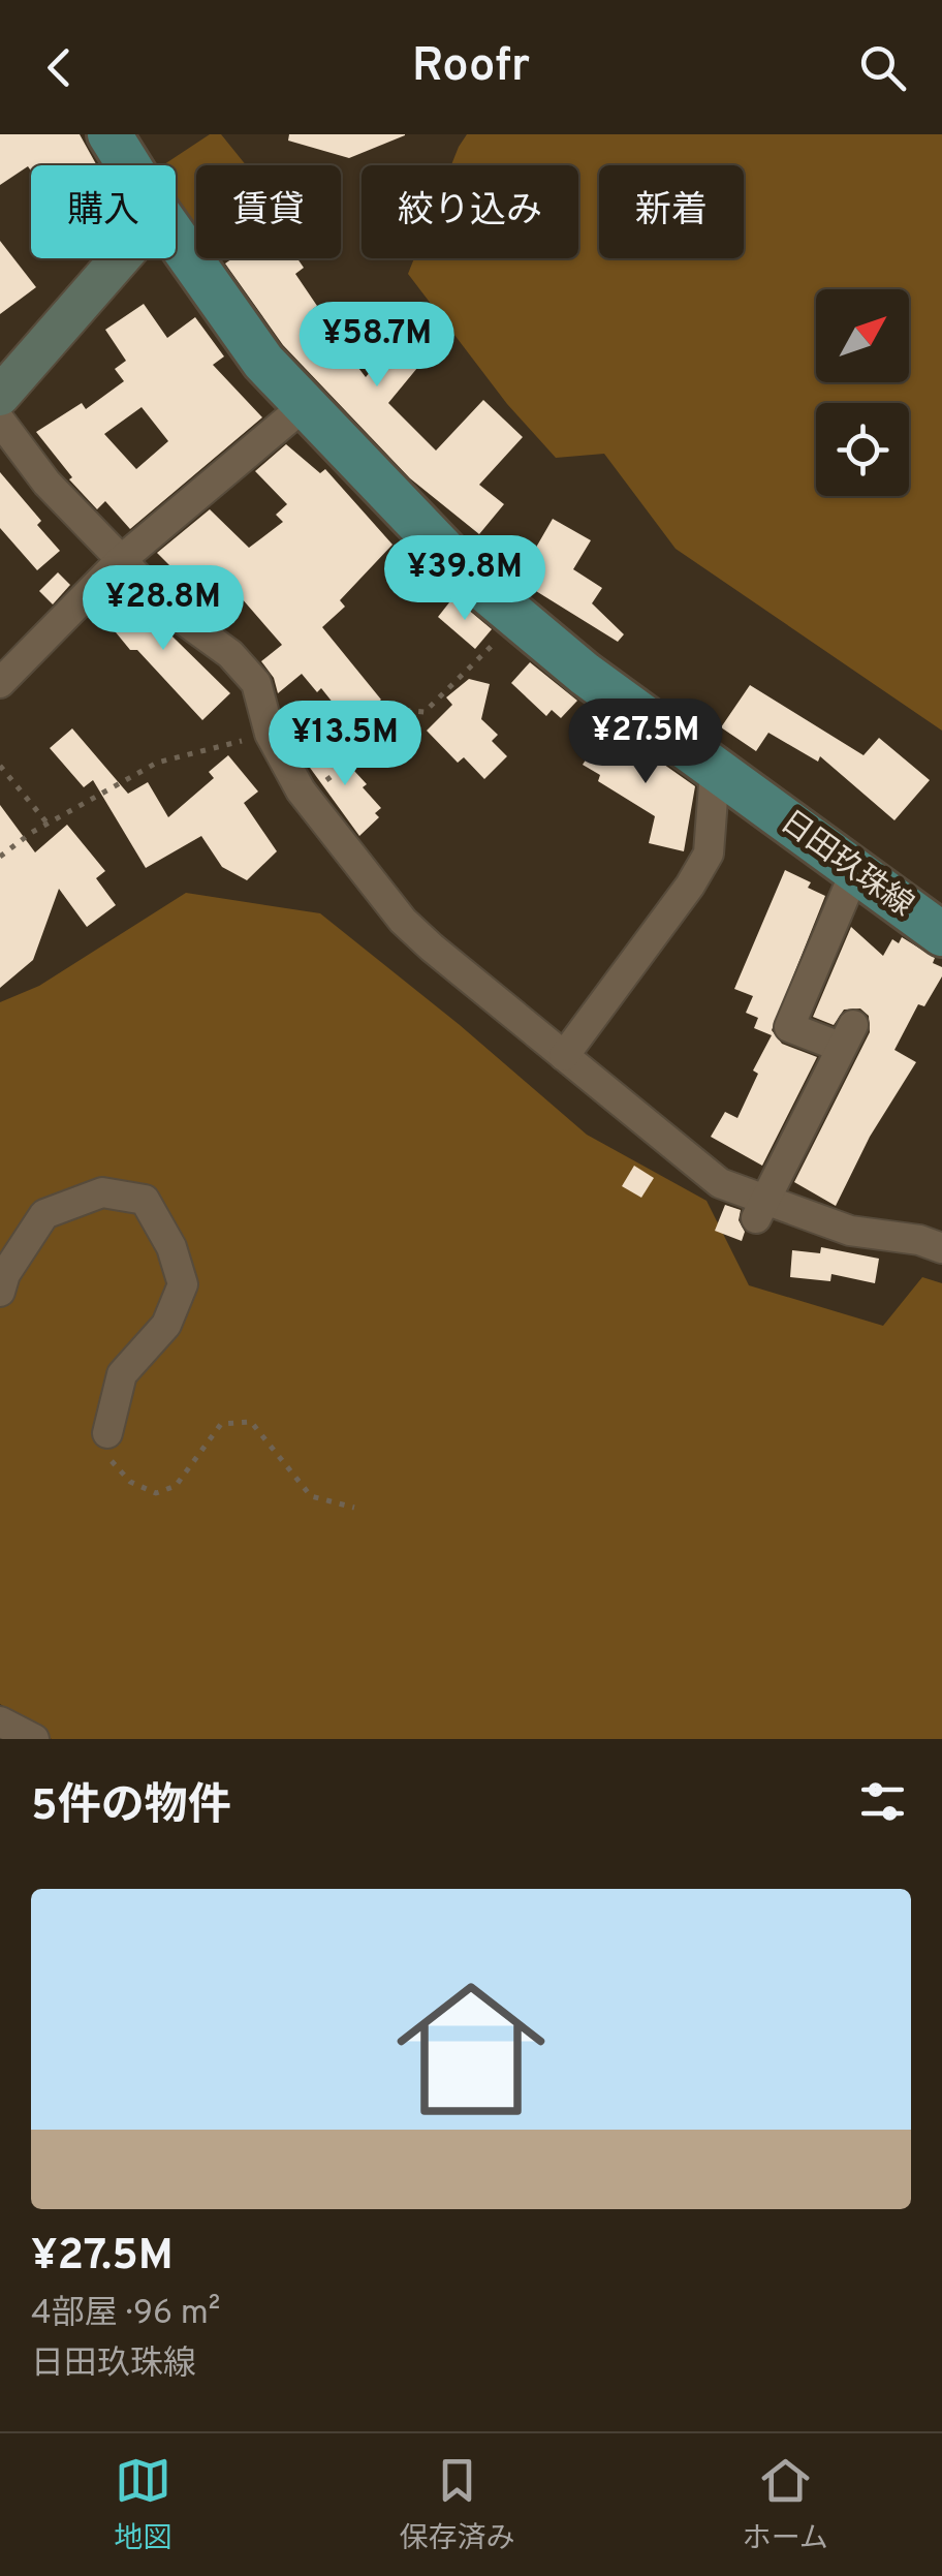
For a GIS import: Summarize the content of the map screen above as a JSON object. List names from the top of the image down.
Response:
{
  "streets": {
    "main road": ["日田玖珠線"]
  },
  "north": "top right",
  "page": {
    "header": "Roofr",
    "chip": [
      "購入",
      "賃貸",
      "絞り込み",
      "新着"
    ],
    "price": [
      "¥58.7M",
      "¥39.8M",
      "¥28.8M",
      "¥27.5M",
      "¥13.5M"
    ],
    "heading": "5件の物件",
    "list": [
      {
        "name": "¥27.5M",
        "note": "4部屋 · 96 m² · 日田玖珠線"
      }
    ],
    "tabs": ["地図", "保存済み", "ホーム"]
  }
}
